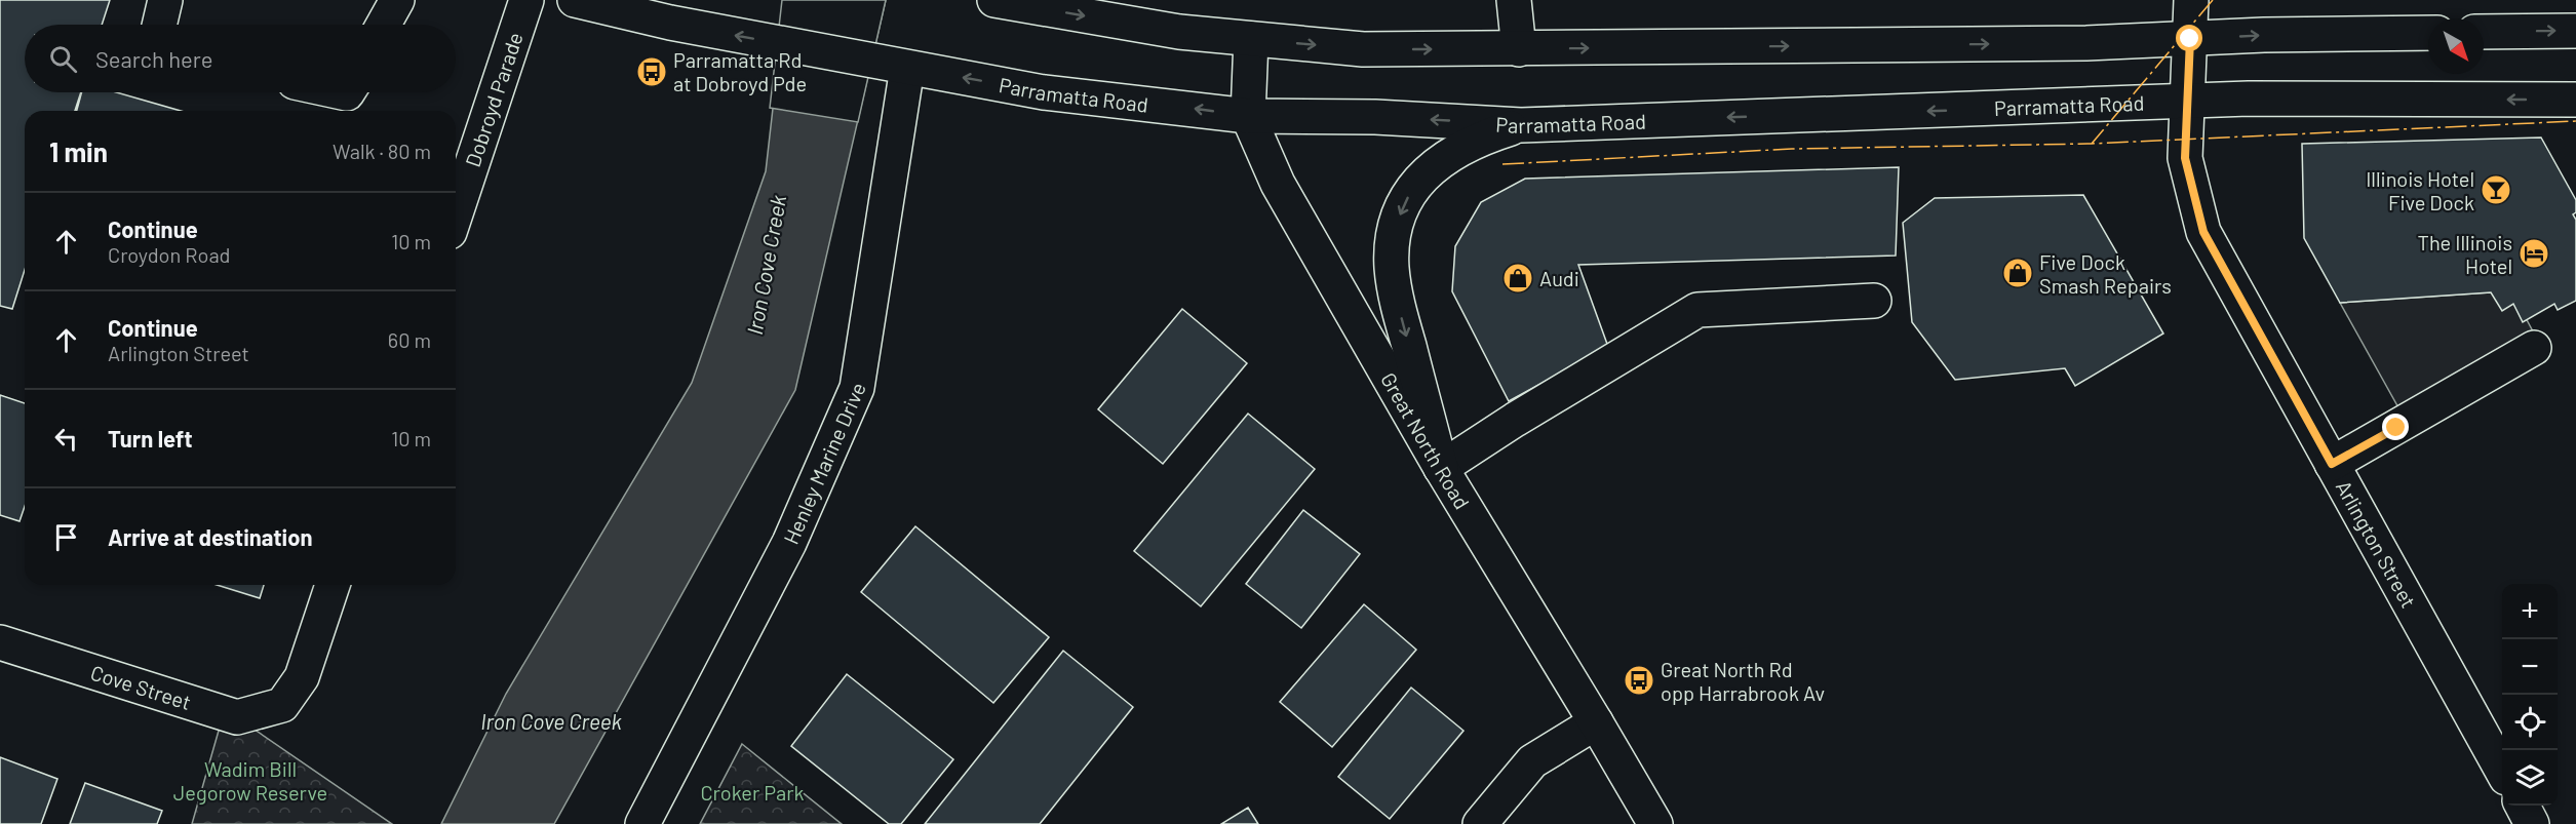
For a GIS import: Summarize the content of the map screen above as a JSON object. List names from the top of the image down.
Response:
{
  "streets": {
    "main road": [
      "Parramatta Road",
      "Dobroyd Parade",
      "Great North Road",
      "Henley Marine Drive",
      "Arlington Street",
      "Cove Street"
    ]
  },
  "crossings": [
    ["Parramatta Road", "Great North Road"],
    ["Parramatta Road", "Henley Marine Drive"],
    ["Parramatta Road", "Arlington Street"]
  ],
  "water": ["Iron Cove Creek"],
  "parks": ["Wadim Bill Jegorow Reserve", "Croker Park"],
  "places": {
    "bus stop": ["Parramatta Rd at Dobroyd Pde", "Great North Rd opp Harrabrook Av"],
    "bar": ["Illinois Hotel Five Dock"],
    "hotel": ["The Illinois Hotel"],
    "shop": ["Five Dock Smash Repairs", "Audi"]
  },
  "north": "bottom right",
  "page": {
    "search": "Search here",
    "heading": ["1 min", "Walk · 80 m"],
    "list": [
      ["Continue", "Croydon Road", "10 m"],
      ["Continue", "Arlington Street", "60 m"],
      ["Turn left", "10 m"],
      "Arrive at destination"
    ],
    "map_buttons": ["+", "−"]
  }
}
